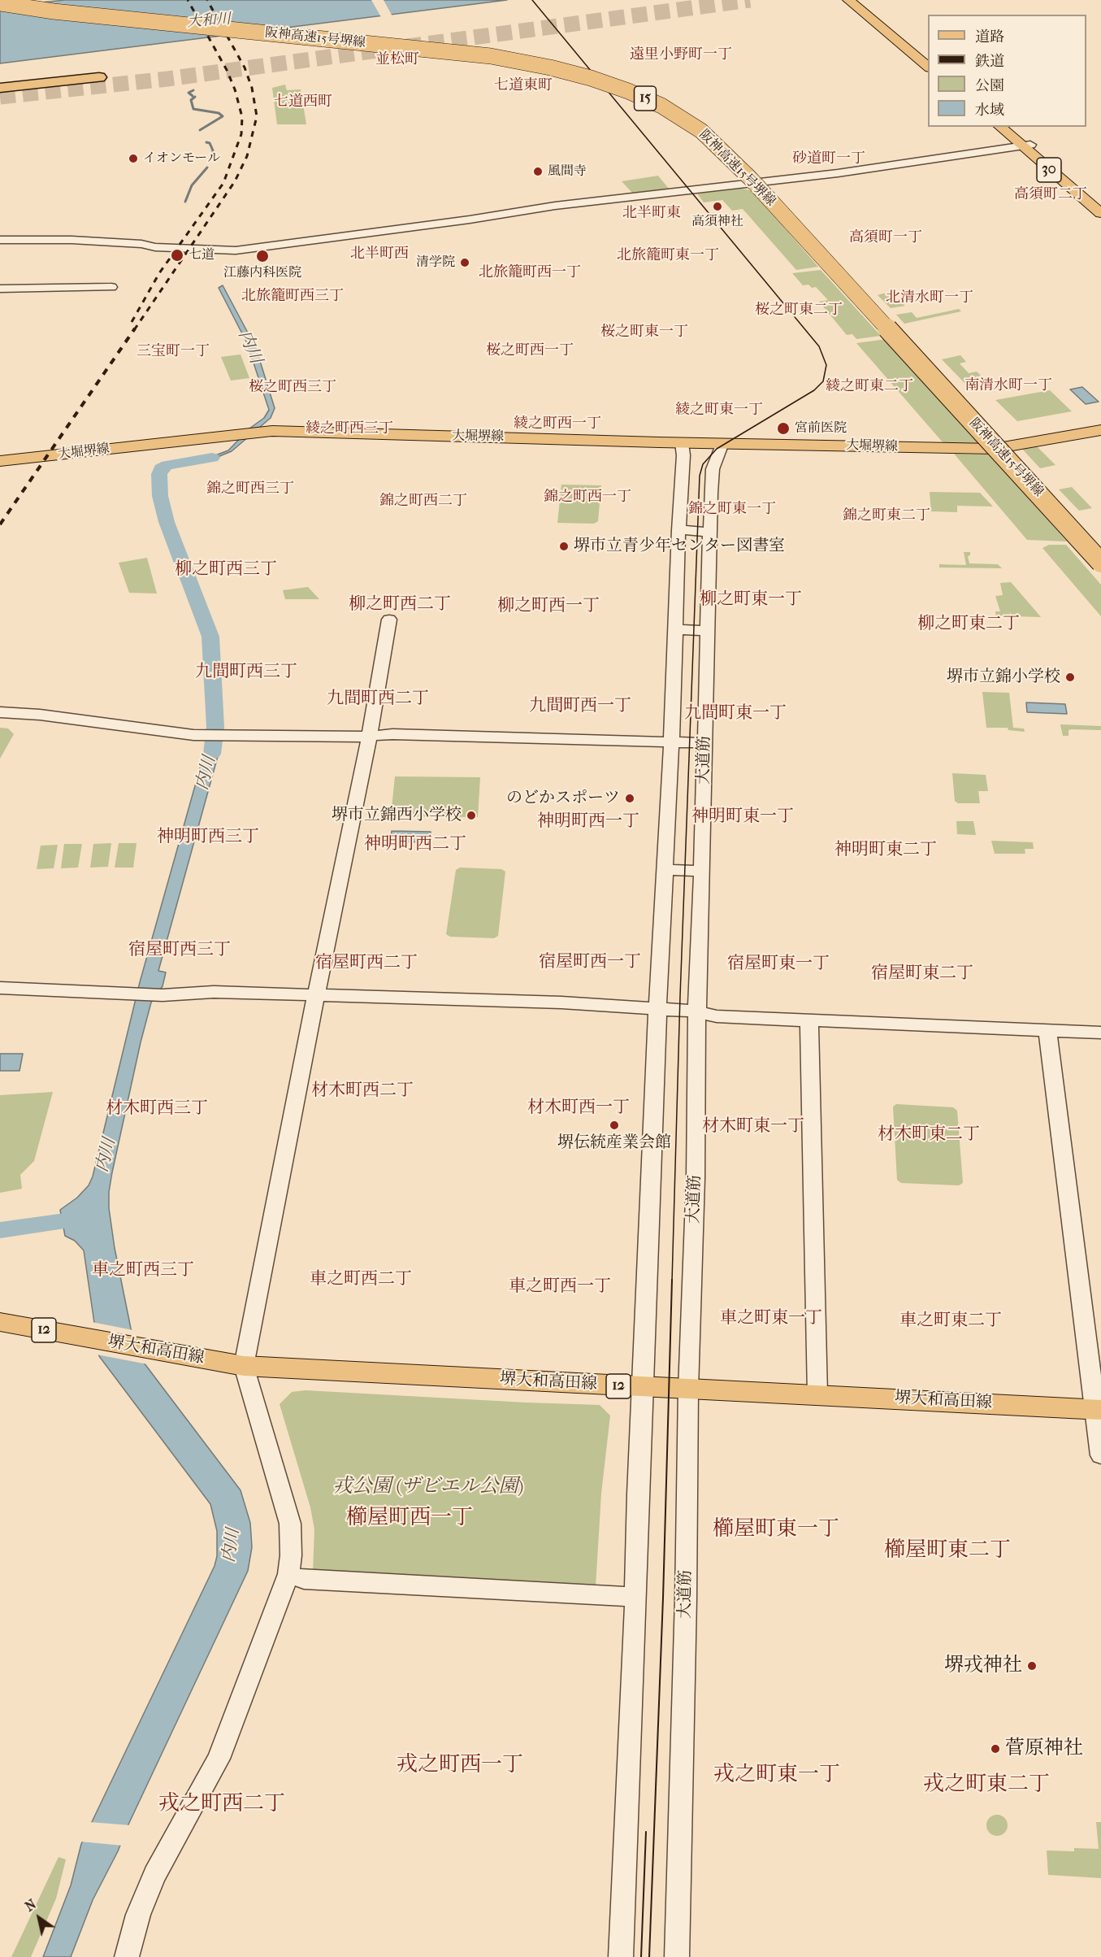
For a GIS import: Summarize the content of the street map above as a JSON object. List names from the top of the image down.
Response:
{
  "streets": {
    "highway": ["阪神高速15号堺線", "15"],
    "main road": [
      "30",
      "大堀堺線",
      "12",
      "堺大和高田線"
    ],
    "street": ["大道筋"]
  },
  "crossings": [
    ["大堀堺線", "大道筋"],
    ["大道筋", "堺大和高田線"]
  ],
  "districts": [
    "遠里小野町一丁",
    "並松町",
    "七道東町",
    "七道西町",
    "砂道町一丁",
    "高須町二丁",
    "北半町東",
    "高須町一丁",
    "北半町西",
    "北旅籠町東一丁",
    "北旅籠町西一丁",
    "北旅籠町西三丁",
    "北清水町一丁",
    "桜之町東二丁",
    "桜之町東一丁",
    "桜之町西一丁",
    "三宝町一丁",
    "南清水町一丁",
    "綾之町東二丁",
    "桜之町西三丁",
    "綾之町東一丁",
    "綾之町西一丁",
    "綾之町西三丁",
    "錦之町西三丁",
    "錦之町西一丁",
    "錦之町西二丁",
    "錦之町東一丁",
    "錦之町東二丁",
    "柳之町西三丁",
    "柳之町東一丁",
    "柳之町西二丁",
    "柳之町西一丁",
    "柳之町東二丁",
    "九間町西三丁",
    "九間町西二丁",
    "九間町西一丁",
    "九間町東一丁",
    "神明町東一丁",
    "神明町西一丁",
    "神明町西三丁",
    "神明町西二丁",
    "神明町東二丁",
    "宿屋町西三丁",
    "宿屋町西一丁",
    "宿屋町西二丁",
    "宿屋町東一丁",
    "宿屋町東二丁",
    "材木町西二丁",
    "材木町西一丁",
    "材木町西三丁",
    "材木町東一丁",
    "材木町東二丁",
    "車之町西三丁",
    "車之町西二丁",
    "車之町西一丁",
    "車之町東一丁",
    "車之町東二丁",
    "櫛屋町西一丁",
    "櫛屋町東一丁",
    "櫛屋町東二丁",
    "戎之町西一丁",
    "戎之町東一丁",
    "戎之町東二丁",
    "戎之町西二丁"
  ],
  "water": ["大和川", "内川"],
  "parks": ["戎公園 (ザビエル公園)"],
  "places": [
    "イオンモール",
    "風間寺",
    "高須神社",
    "七道",
    "江藤内科医院",
    "清学院",
    "宮前医院",
    "堺市立青少年センター図書室",
    "堺市立錦小学校",
    "のどかスポーツ",
    "堺市立錦西小学校",
    "堺伝統産業会館",
    "堺戎神社",
    "菅原神社"
  ],
  "legend": [
    "道路",
    "鉄道",
    "公園",
    "水域"
  ],
  "north": "top left"
}
